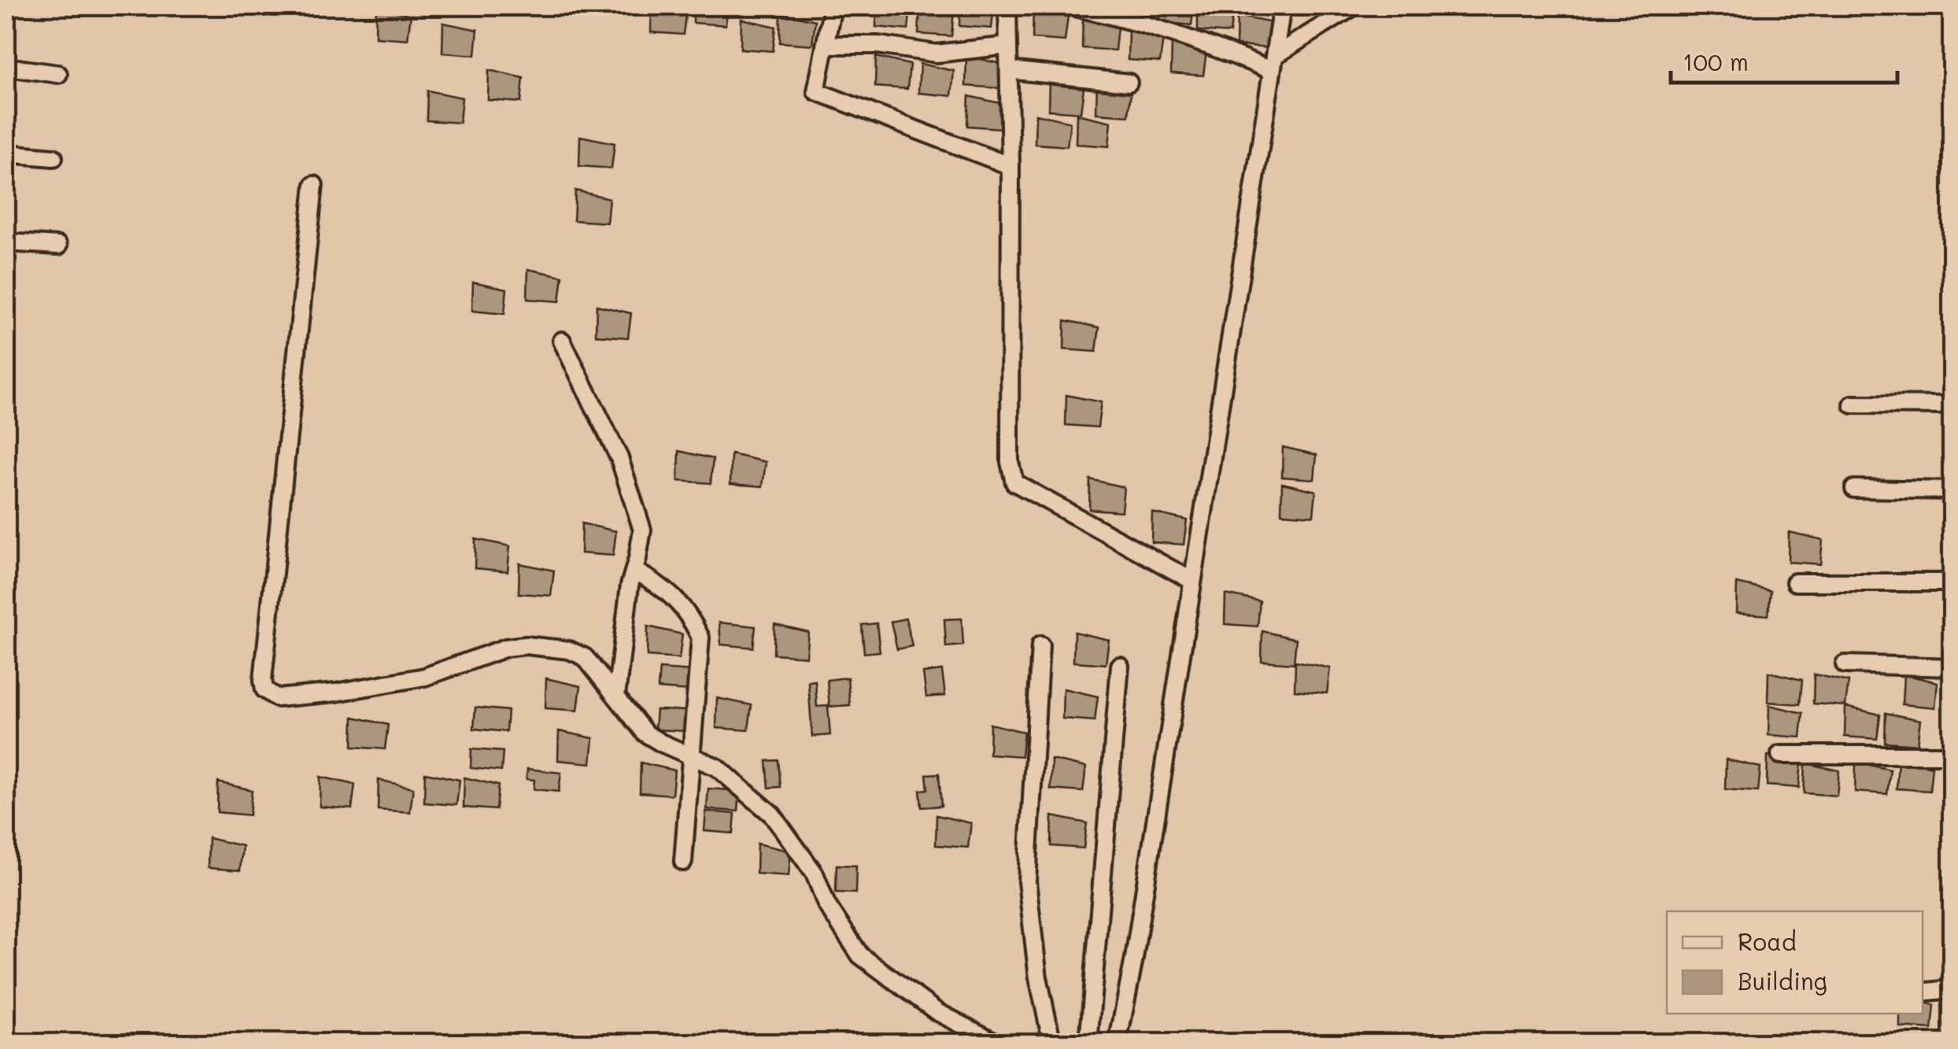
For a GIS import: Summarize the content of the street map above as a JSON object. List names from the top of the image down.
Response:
{
  "legend": ["Road", "Building"],
  "scale_bar": "100 m"
}
